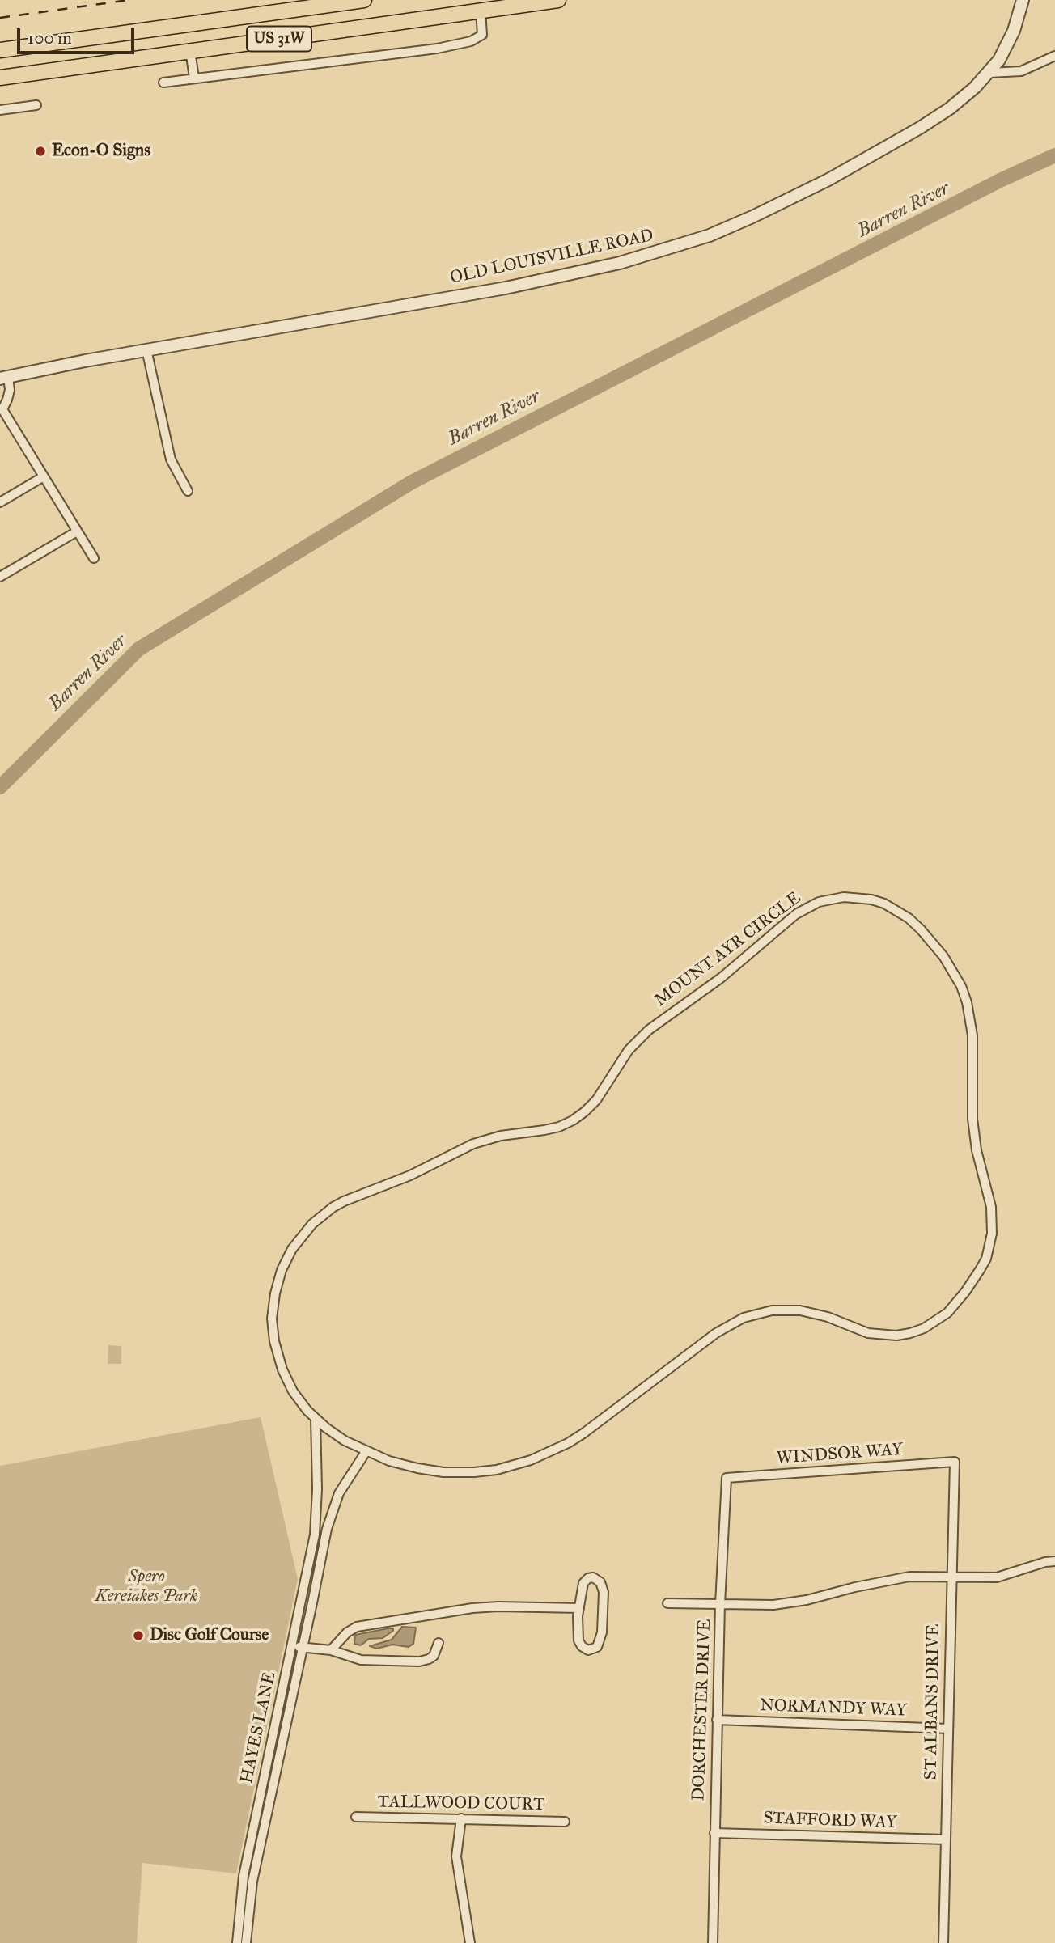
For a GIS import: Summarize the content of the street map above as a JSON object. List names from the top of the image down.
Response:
{
  "streets": {
    "main road": ["US 31W"],
    "street": [
      "OLD LOUISVILLE ROAD",
      "MOUNT AYR CIRCLE",
      "WINDSOR WAY",
      "ST ALBANS DRIVE",
      "NORMANDY WAY",
      "DORCHESTER DRIVE",
      "HAYES LANE",
      "TALLWOOD COURT",
      "STAFFORD WAY"
    ]
  },
  "crossings": [
    ["MOUNT AYR CIRCLE", "HAYES LANE"],
    ["WINDSOR WAY", "ST ALBANS DRIVE"],
    ["WINDSOR WAY", "DORCHESTER DRIVE"],
    ["ST ALBANS DRIVE", "NORMANDY WAY"],
    ["ST ALBANS DRIVE", "STAFFORD WAY"],
    ["NORMANDY WAY", "DORCHESTER DRIVE"],
    ["DORCHESTER DRIVE", "STAFFORD WAY"]
  ],
  "water": ["Barren River"],
  "parks": ["Spero Kereiakes Park"],
  "places": ["Econ-O Signs", "Disc Golf Course"],
  "scale_bar": "100 m"
}
